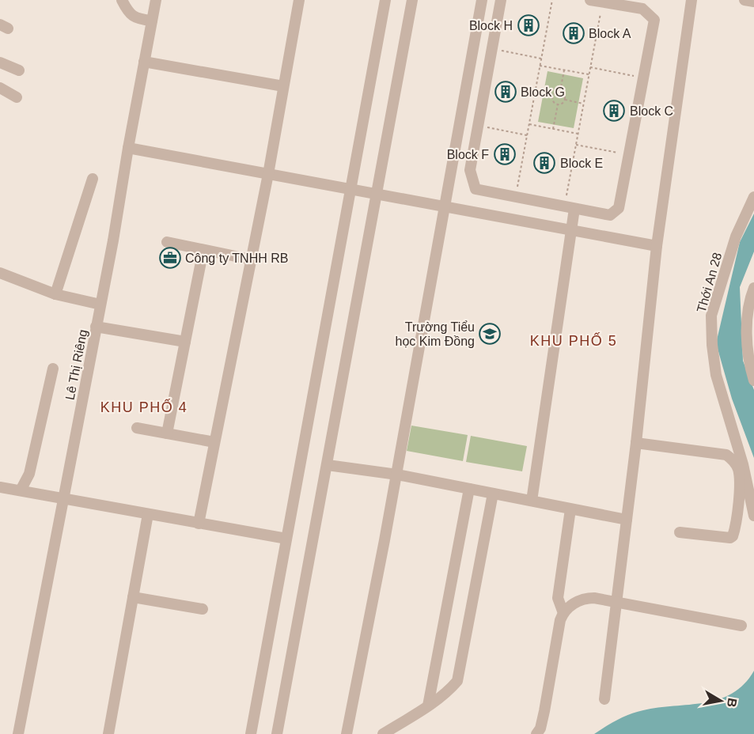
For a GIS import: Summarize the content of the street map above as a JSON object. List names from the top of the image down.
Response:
{
  "streets": {
    "street": ["Thới An 28", "Lê Thị Riêng"]
  },
  "districts": ["KHU PHỐ 5", "KHU PHỐ 4"],
  "places": {
    "building": [
      "Block H",
      "Block A",
      "Block G",
      "Block C",
      "Block F",
      "Block E"
    ],
    "office": ["Công ty TNHH RB"],
    "school or university": ["Trường Tiểu học Kim Đồng"]
  },
  "north": "right"
}
